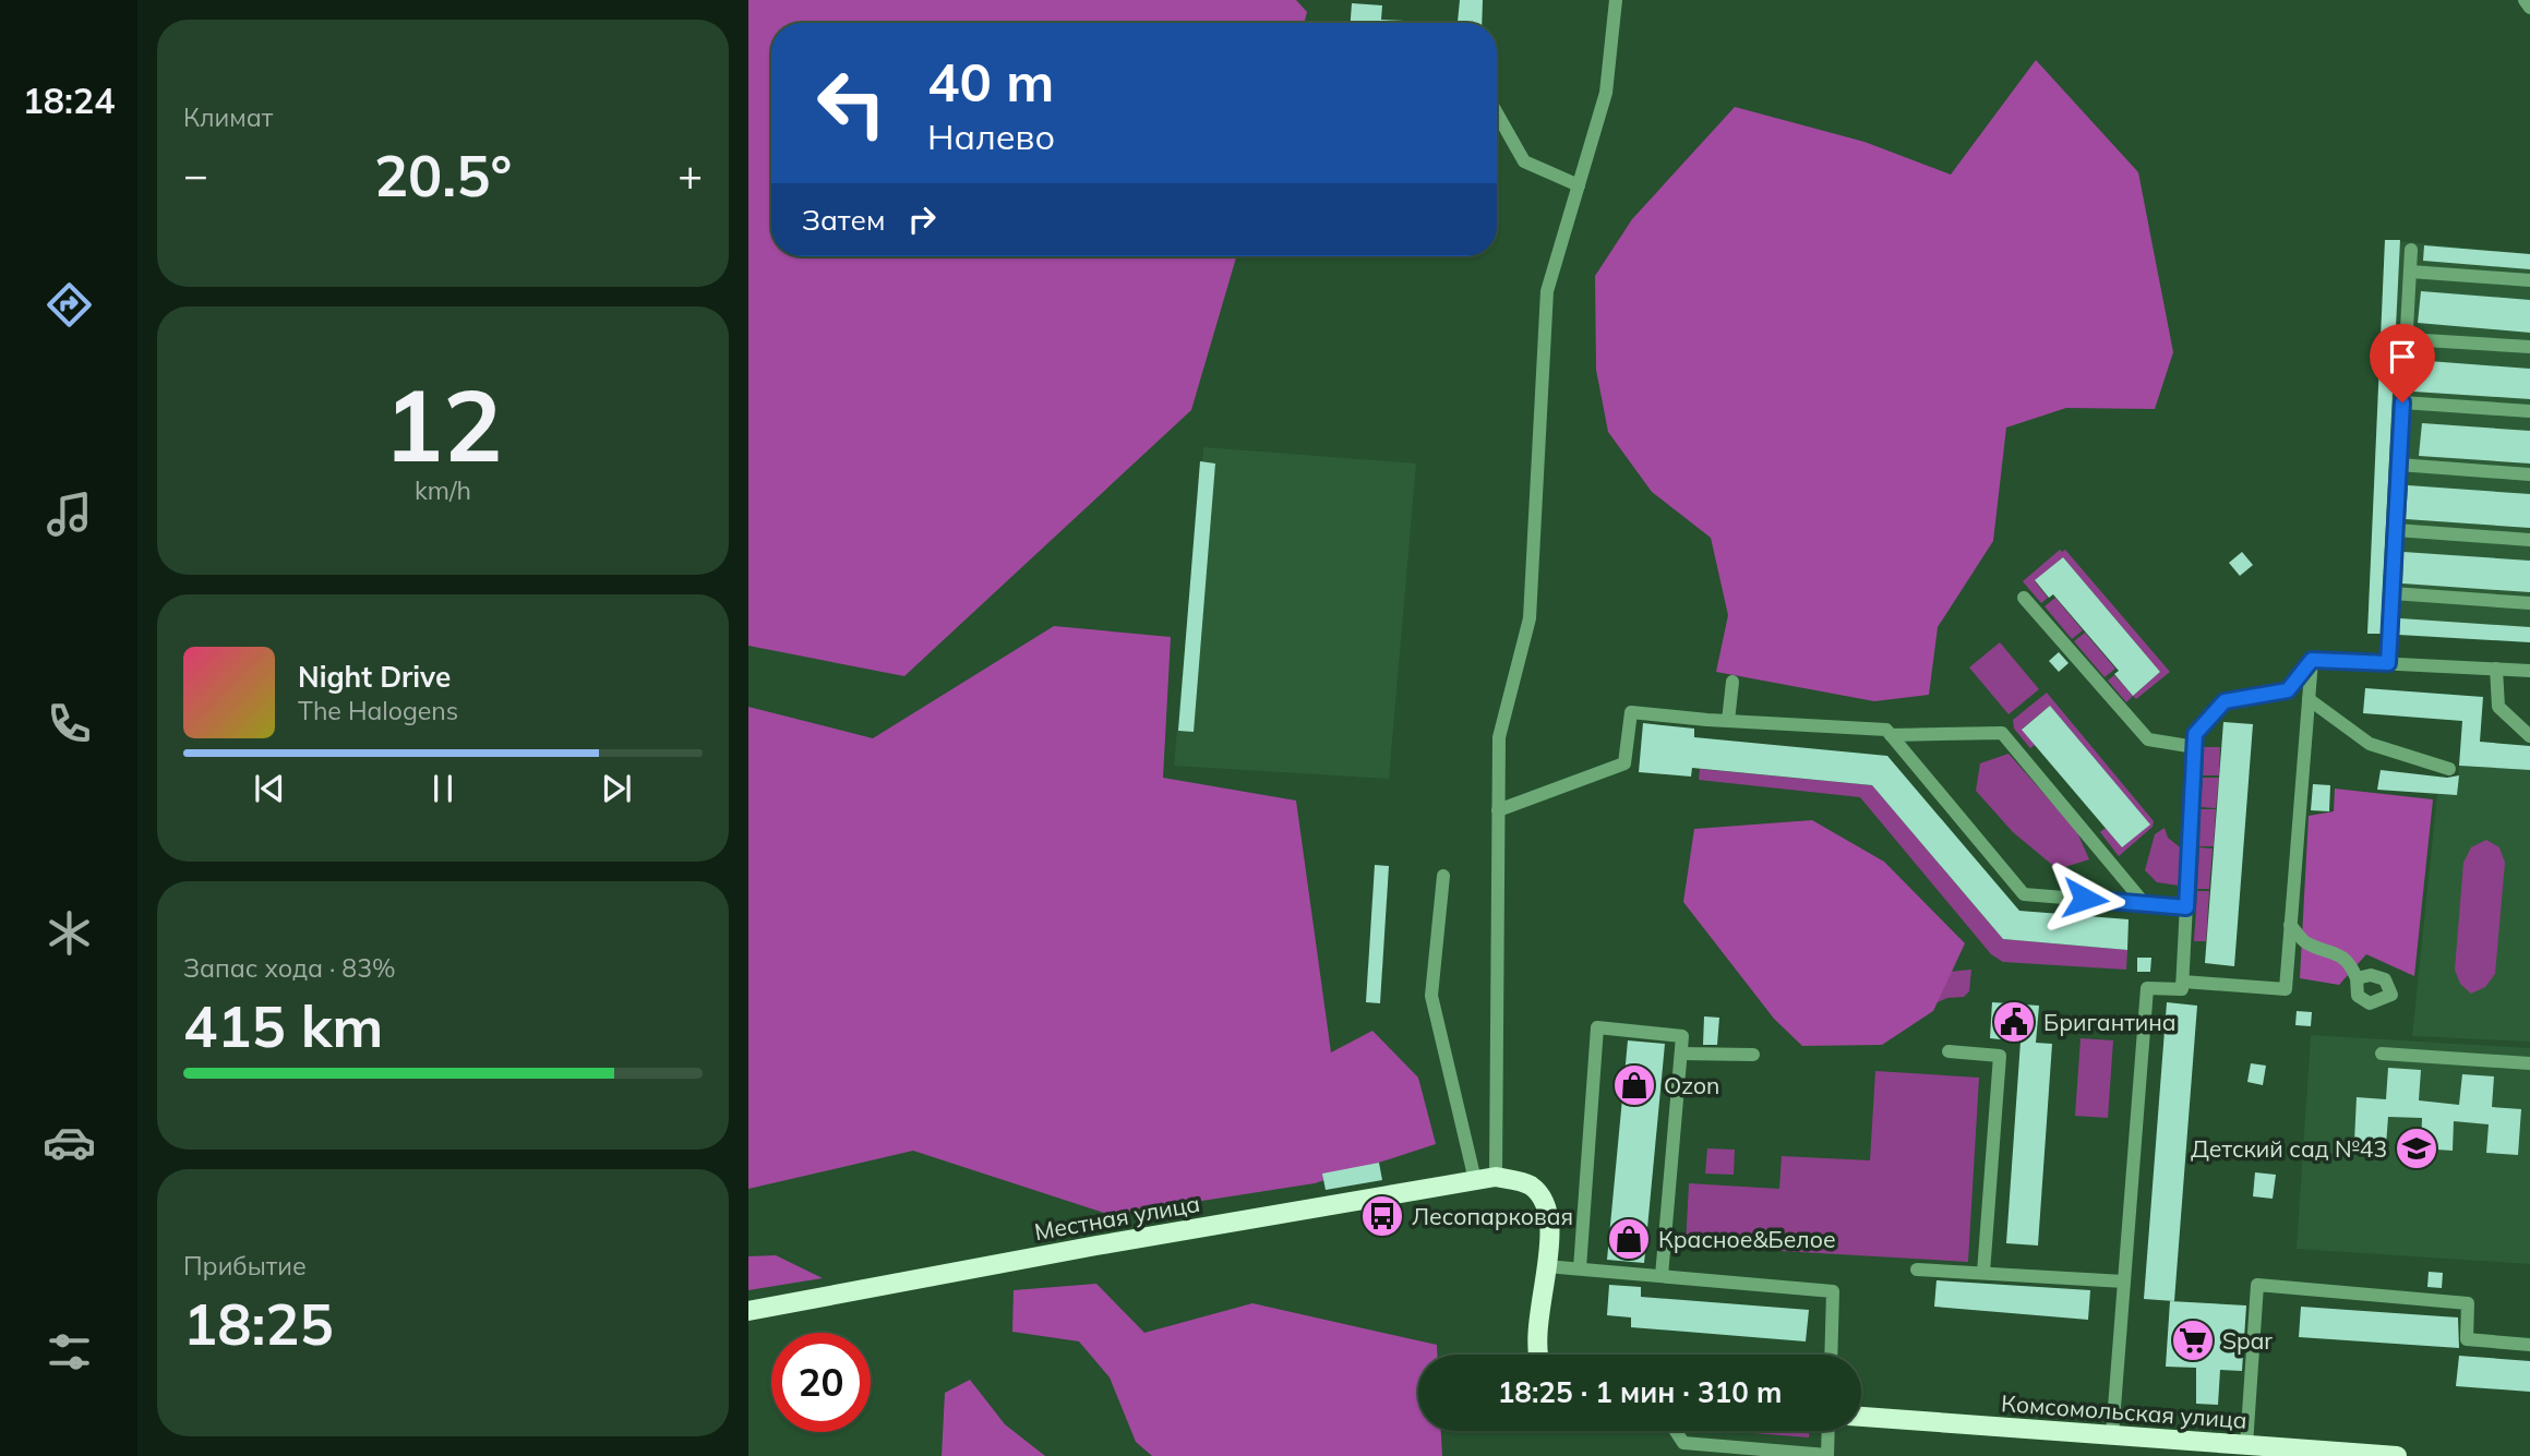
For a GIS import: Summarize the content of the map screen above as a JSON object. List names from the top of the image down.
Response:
{
  "streets": {
    "main road": ["Местная улица", "Комсомольская улица"]
  },
  "places": {
    "public building": ["Бригантина"],
    "shop": ["Ozon", "Красное&Белое"],
    "school or university": ["Детский сад №43"],
    "bus stop": ["Лесопарковая"],
    "supermarket": ["Spar"]
  },
  "page": {
    "tabs": "18:24",
    "tile": [
      "Климат",
      ["12", "km/h"],
      ["Запас хода · 83%", "415 km"],
      ["Прибытие", "18:25"]
    ],
    "turn": ["40 m", "Налево"],
    "heat": ["−", "20.5°", "+"],
    "then": "Затем",
    "song": ["Night Drive", "The Halogens"],
    "limit": "20",
    "trip": "18:25 · 1 мин · 310 m"
  }
}
